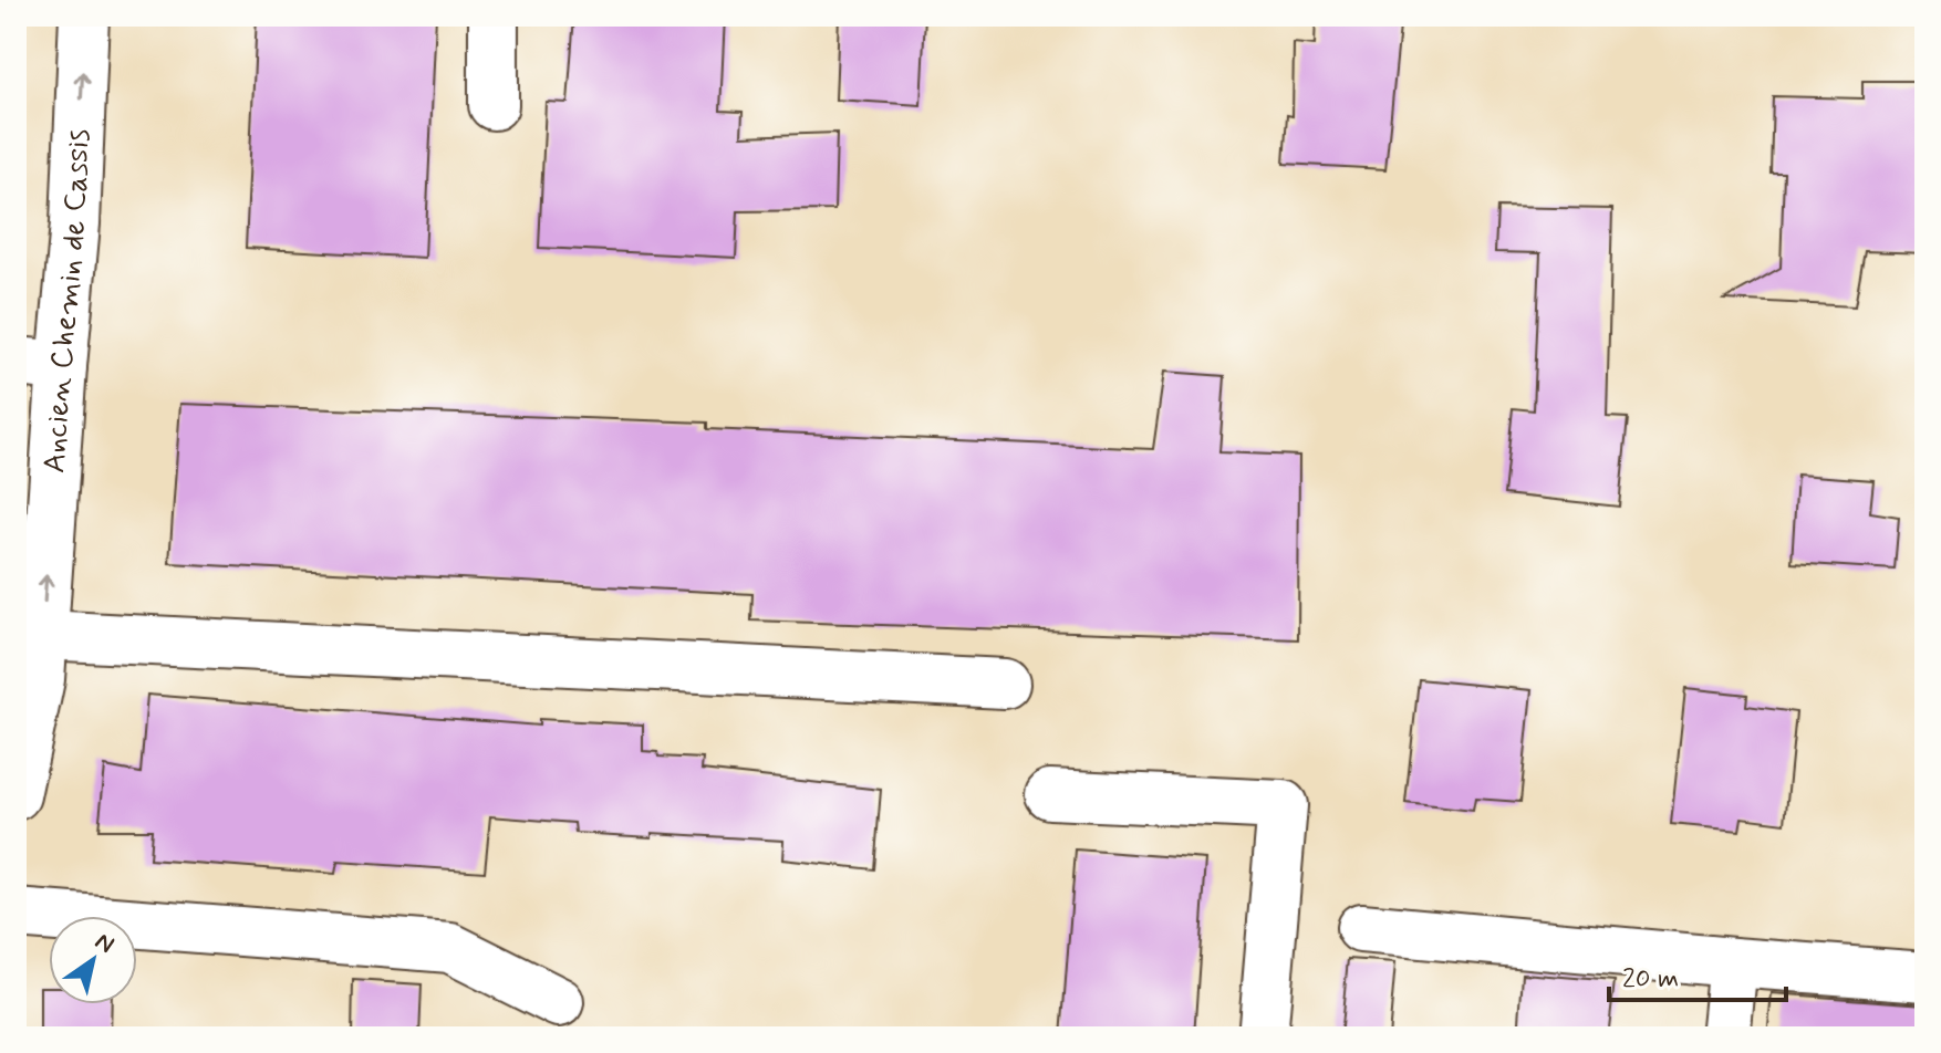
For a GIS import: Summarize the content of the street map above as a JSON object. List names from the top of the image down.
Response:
{
  "streets": {
    "street": ["Ancien Chemin de Cassis"]
  },
  "one_way": ["Ancien Chemin de Cassis"],
  "scale_bar": "20 m",
  "north": "top right"
}
